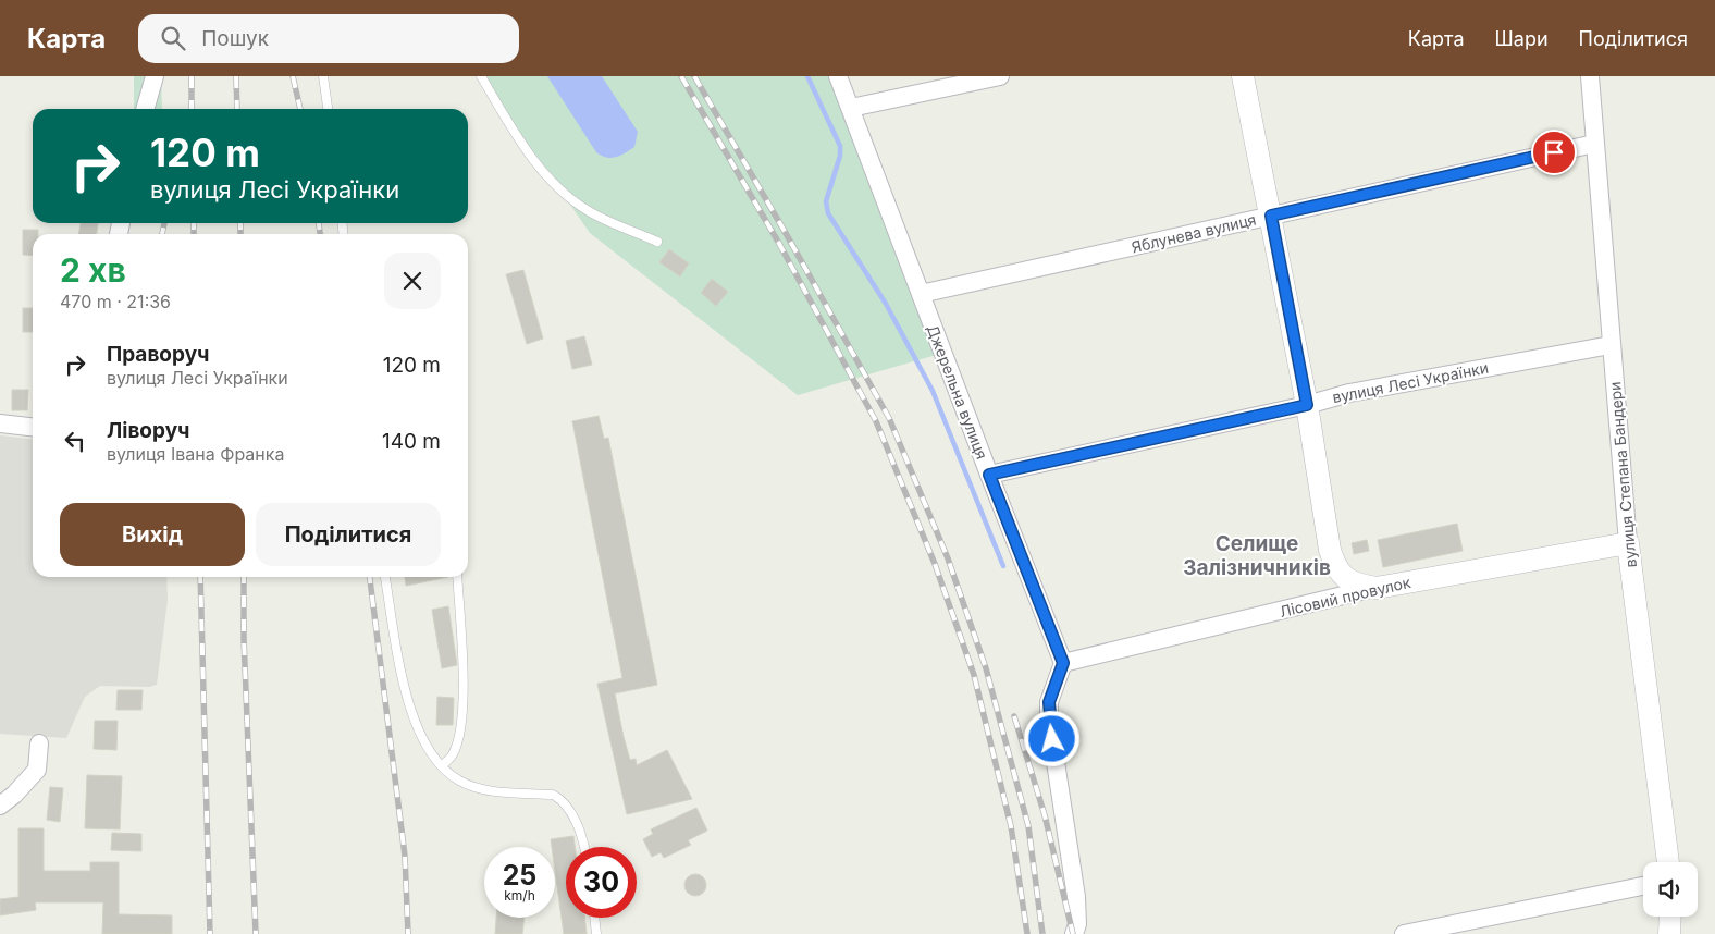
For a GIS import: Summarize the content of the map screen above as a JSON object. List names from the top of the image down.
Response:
{
  "streets": {
    "street": [
      "Яблунева вулиця",
      "вулиця Лесі Українки",
      "Джерельна вулиця",
      "вулиця Степана Бандери",
      "Лісовий провулок"
    ]
  },
  "crossings": [
    ["Яблунева вулиця", "Джерельна вулиця"],
    ["Яблунева вулиця", "вулиця Степана Бандери"],
    ["вулиця Лесі Українки", "Джерельна вулиця"],
    ["вулиця Лесі Українки", "вулиця Степана Бандери"],
    ["Джерельна вулиця", "Лісовий провулок"],
    ["вулиця Степана Бандери", "Лісовий провулок"]
  ],
  "districts": ["Селище Залізничників"],
  "page": {
    "header": "Карта",
    "search": "Пошук",
    "nav": ["Карта", "Шари", "Поділитися"],
    "turn": ["120 m", "вулиця Лесі Українки"],
    "heading": ["2 хв", "470 m · 21:36"],
    "list": [
      {
        "name": "Праворуч",
        "note": "вулиця Лесі Українки",
        "value": "120 m"
      },
      {
        "name": "Ліворуч",
        "note": "вулиця Івана Франка",
        "value": "140 m"
      }
    ],
    "buttons": ["Вихід", "Поділитися"],
    "speed": "25 km/h",
    "limit": "30"
  }
}
